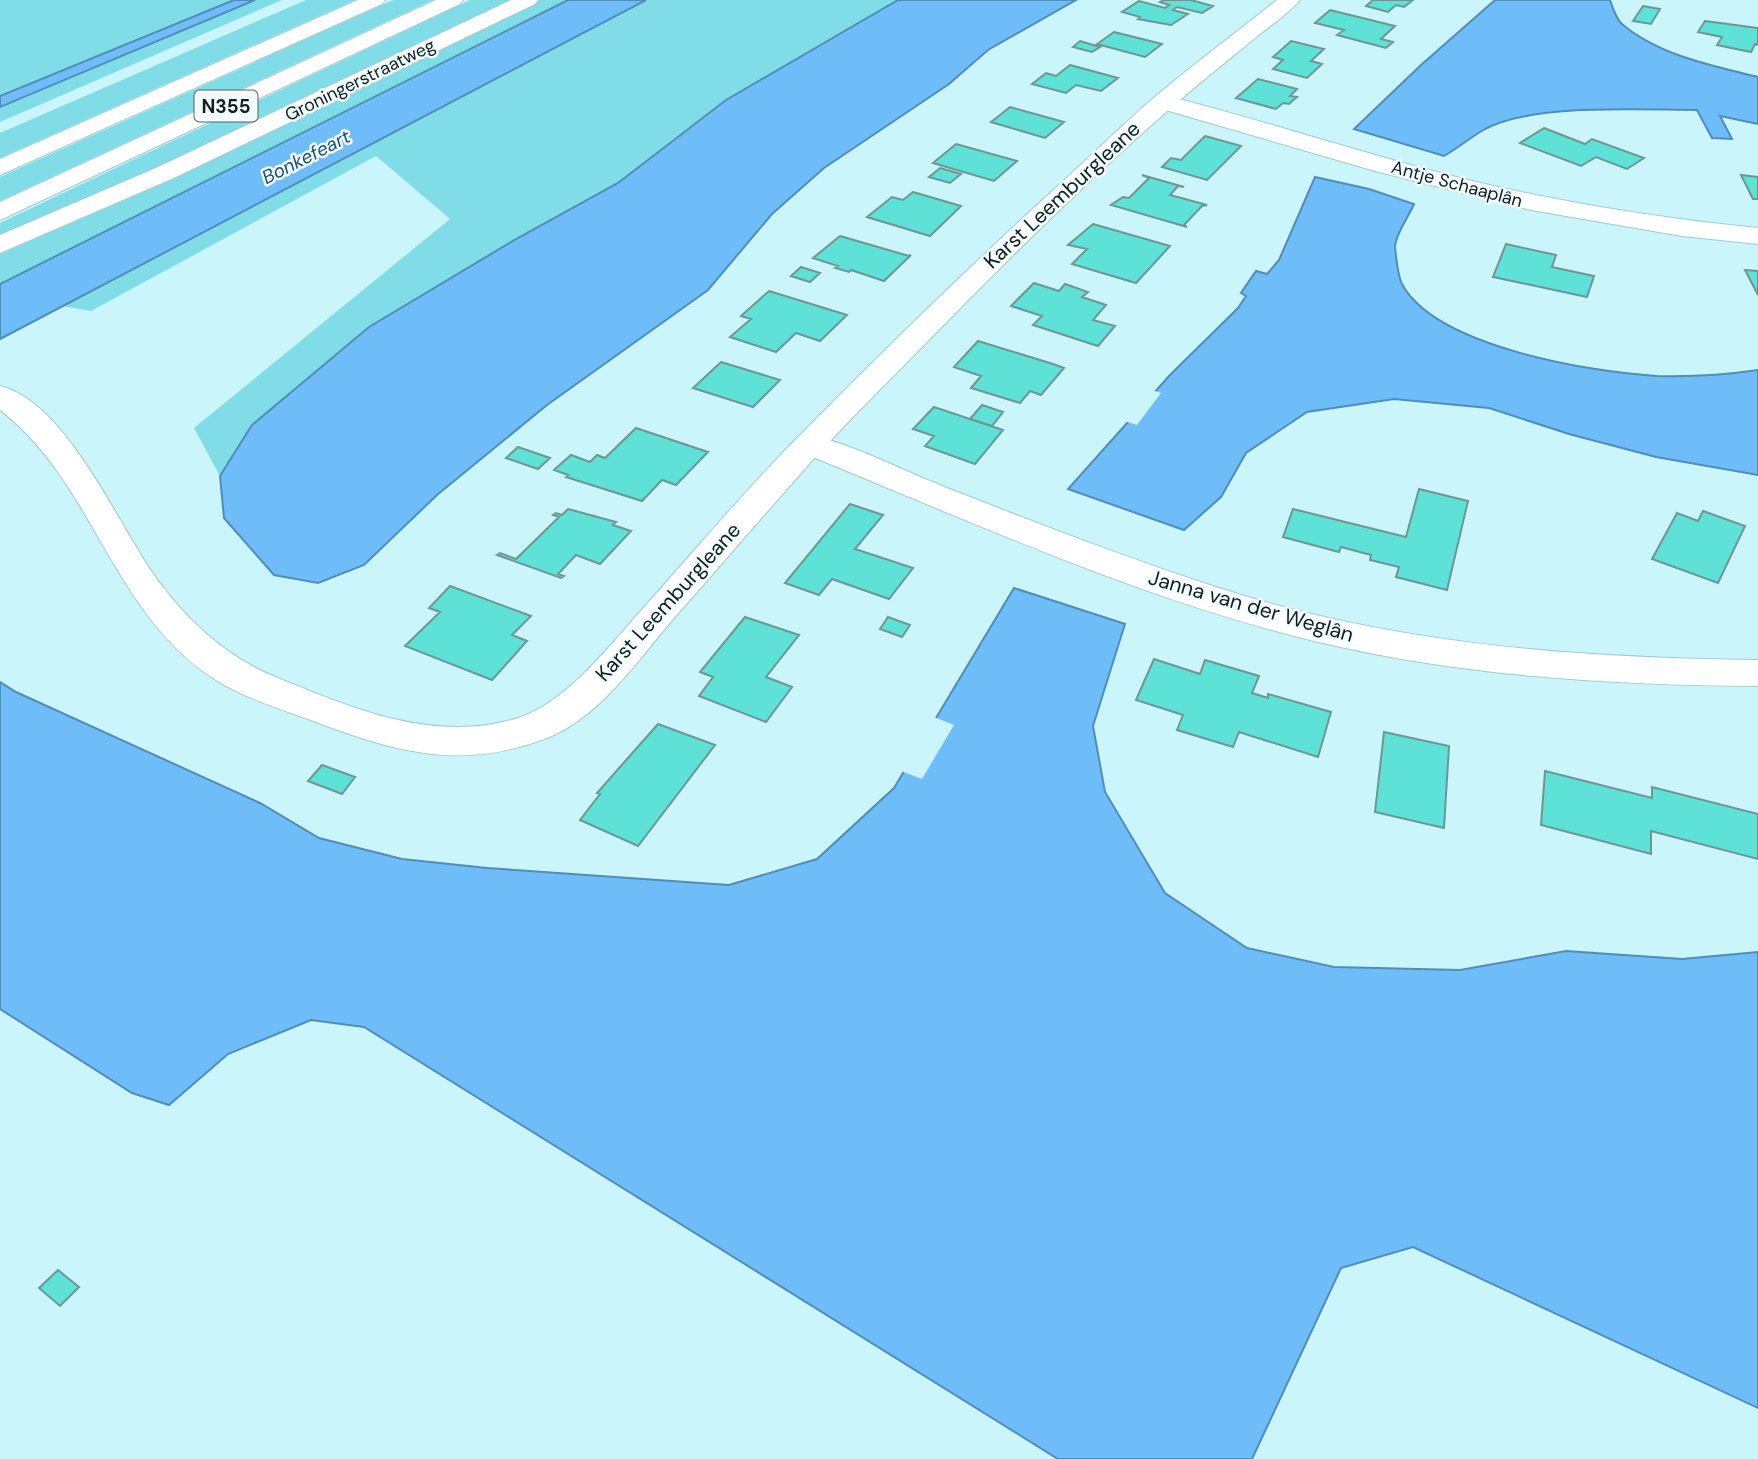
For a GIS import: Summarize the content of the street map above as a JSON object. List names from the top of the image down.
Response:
{
  "streets": {
    "main road": [
      "Groningerstraatweg",
      "N355",
      "Antje Schaaplân",
      "Karst Leemburgleane",
      "Janna van der Weglân"
    ]
  },
  "crossings": [
    ["Antje Schaaplân", "Karst Leemburgleane"],
    ["Karst Leemburgleane", "Janna van der Weglân"]
  ],
  "water": ["Bonkefeart"]
}
